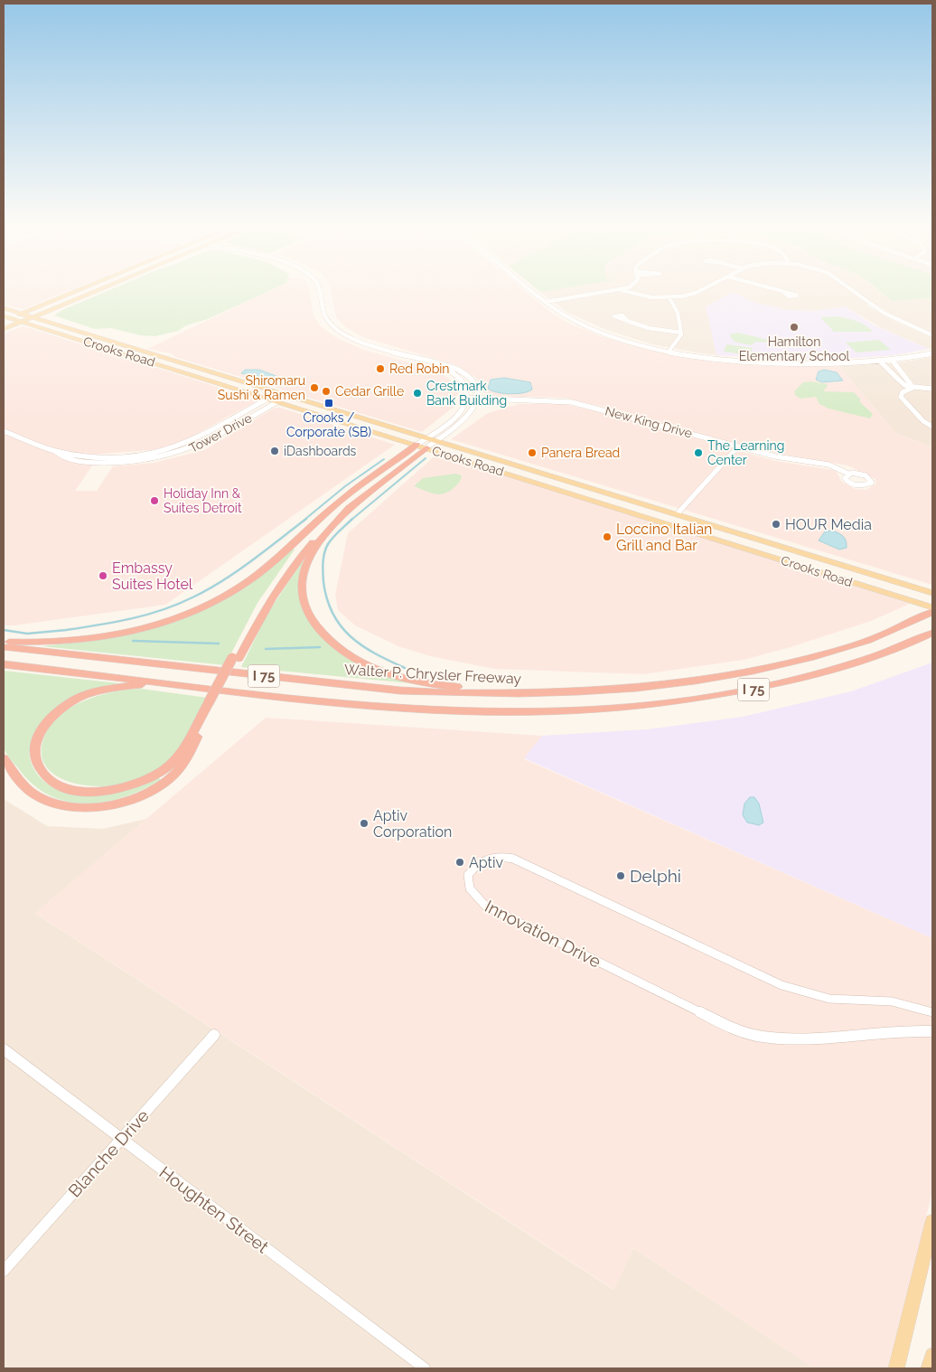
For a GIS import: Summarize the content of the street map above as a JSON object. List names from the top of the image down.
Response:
{
  "streets": {
    "highway": ["Walter P. Chrysler Freeway", "I 75"],
    "main road": ["Crooks Road"],
    "street": [
      "New King Drive",
      "Tower Drive",
      "Innovation Drive",
      "Blanche Drive",
      "Houghten Street"
    ]
  },
  "crossings": [
    ["Crooks Road", "Tower Drive"],
    ["Blanche Drive", "Houghten Street"]
  ],
  "places": {
    "other": [
      "Hamilton Elementary School",
      "Red Robin",
      "Shiromaru Sushi & Ramen",
      "Cedar Grille",
      "Crestmark Bank Building",
      "iDashboards",
      "Panera Bread",
      "The Learning Center",
      "Holiday Inn & Suites Detroit",
      "HOUR Media",
      "Loccino Italian Grill and Bar",
      "Embassy Suites Hotel",
      "Aptiv Corporation",
      "Aptiv",
      "Delphi"
    ],
    "transit": ["Crooks / Corporate (SB)"]
  }
}
